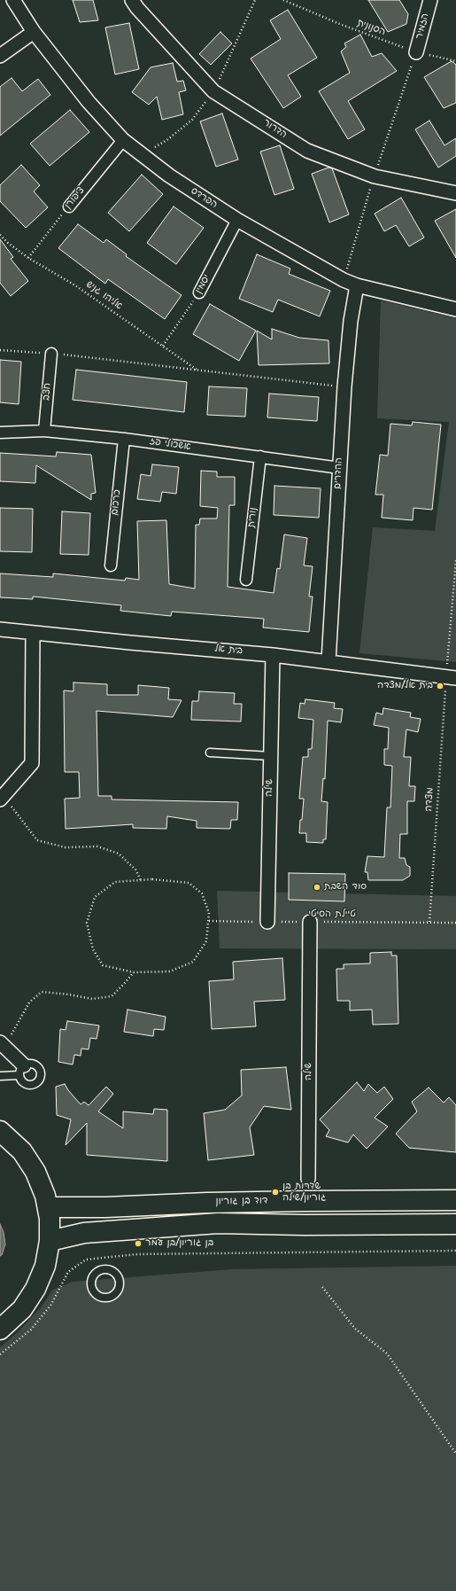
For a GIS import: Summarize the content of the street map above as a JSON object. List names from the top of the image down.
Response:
{
  "streets": {
    "main road": ["דוד בן גוריון"],
    "street": [
      "הזמיר",
      "הדרור",
      "ציפורן",
      "הפרדס",
      "יסמין",
      "חצב",
      "אשכולי פז",
      "ההדרים",
      "כרכום",
      "נורית",
      "בית אל",
      "שילה"
    ],
    "path": [
      "הסנונית",
      "אליהו גניש",
      "מצדה",
      "טיילת הסיטי"
    ]
  },
  "crossings": [
    ["הזמיר", "הסנונית"],
    ["ציפורן", "הפרדס"],
    ["ציפורן", "אליהו גניש"],
    ["הפרדס", "יסמין"],
    ["הפרדס", "ההדרים"],
    ["יסמין", "אליהו גניש"],
    ["חצב", "אשכולי פז"],
    ["אשכולי פז", "ההדרים"],
    ["אשכולי פז", "כרכום"],
    ["אשכולי פז", "נורית"],
    ["ההדרים", "בית אל"],
    ["בית אל", "שילה"],
    ["בית אל", "מצדה"],
    ["שילה", "טיילת הסיטי"],
    ["מצדה", "טיילת הסיטי"]
  ],
  "places": [
    "בית אל/מצדה",
    "סוד השבת",
    "שדרות בן גוריון/שילה",
    "בן גוריון/בן עמר"
  ]
}
